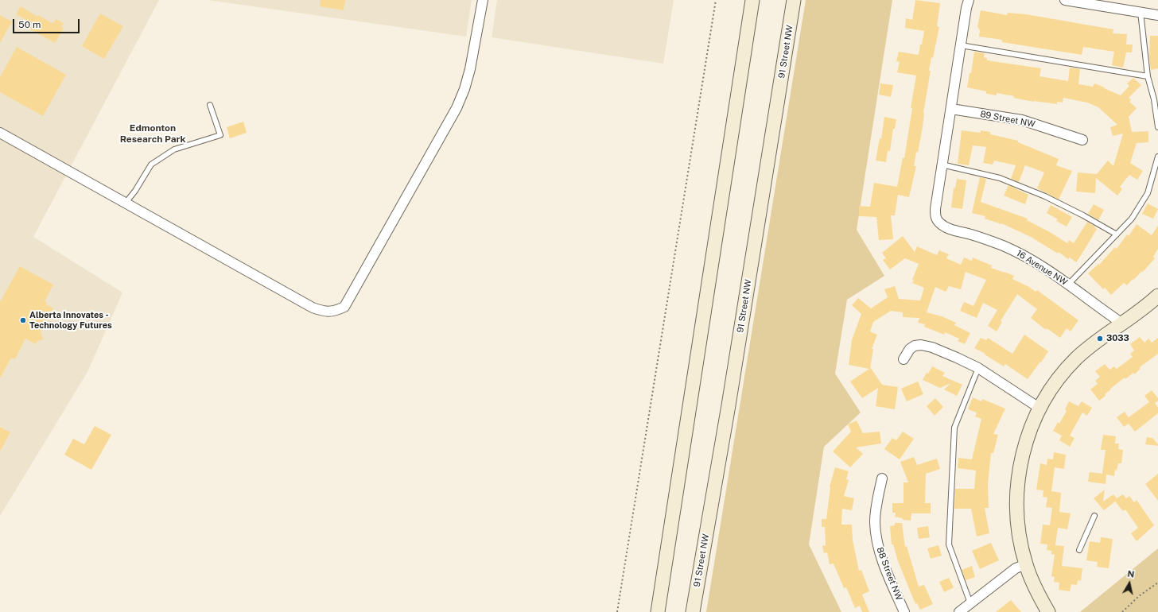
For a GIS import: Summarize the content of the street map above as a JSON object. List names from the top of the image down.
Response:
{
  "streets": {
    "main road": ["91 Street NW"],
    "street": ["89 Street NW", "16 Avenue NW", "88 Street NW"]
  },
  "districts": ["Edmonton Research Park"],
  "places": ["Alberta Innovates - Technology Futures", "3033"],
  "scale_bar": "50 m",
  "north": "top"
}
